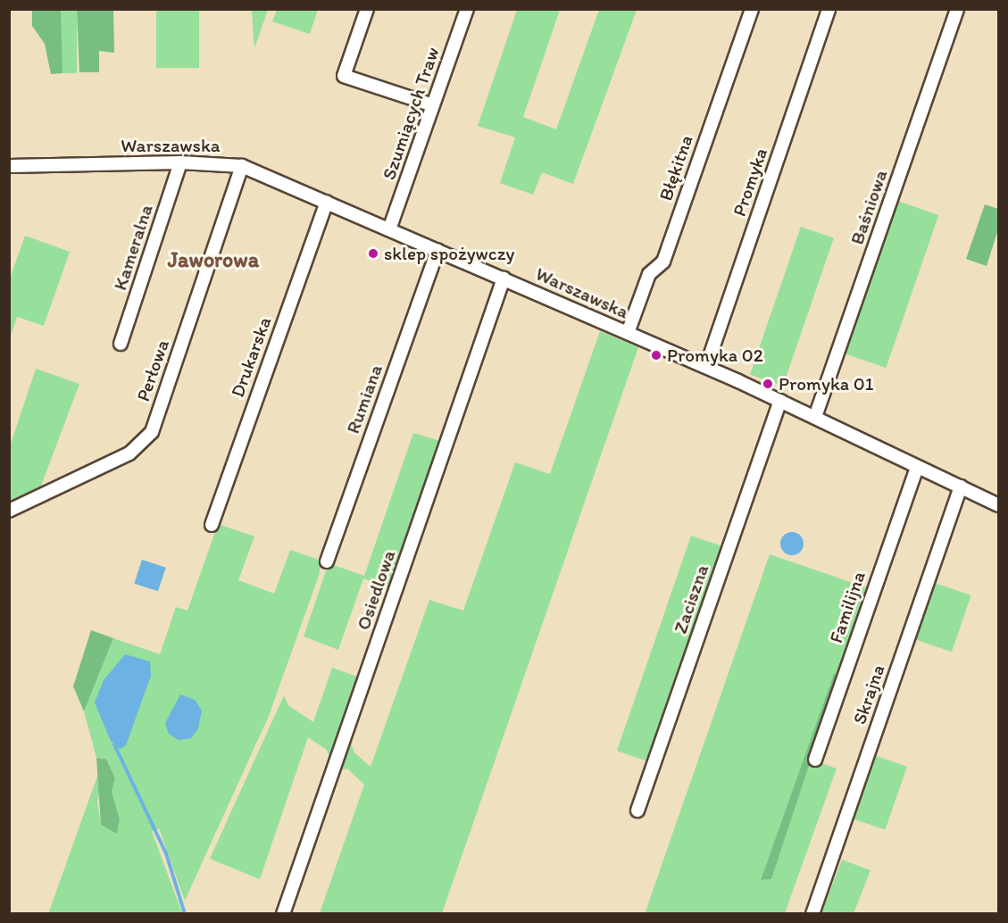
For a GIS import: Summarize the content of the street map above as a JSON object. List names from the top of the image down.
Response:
{
  "streets": {
    "street": [
      "Szumiących Traw",
      "Warszawska",
      "Błękitna",
      "Promyka",
      "Baśniowa",
      "Kameralna",
      "Drukarska",
      "Perłowa",
      "Rumiana",
      "Osiedlowa",
      "Zaciszna",
      "Familijna",
      "Skrajna"
    ]
  },
  "crossings": [
    ["Szumiących Traw", "Warszawska"],
    ["Warszawska", "Błękitna"],
    ["Warszawska", "Promyka"],
    ["Warszawska", "Baśniowa"],
    ["Warszawska", "Kameralna"],
    ["Warszawska", "Drukarska"],
    ["Warszawska", "Perłowa"],
    ["Warszawska", "Rumiana"],
    ["Warszawska", "Osiedlowa"],
    ["Warszawska", "Zaciszna"],
    ["Warszawska", "Familijna"],
    ["Warszawska", "Skrajna"]
  ],
  "districts": ["Jaworowa"],
  "places": ["sklep spożywczy", "Promyka 02", "Promyka 01"]
}
